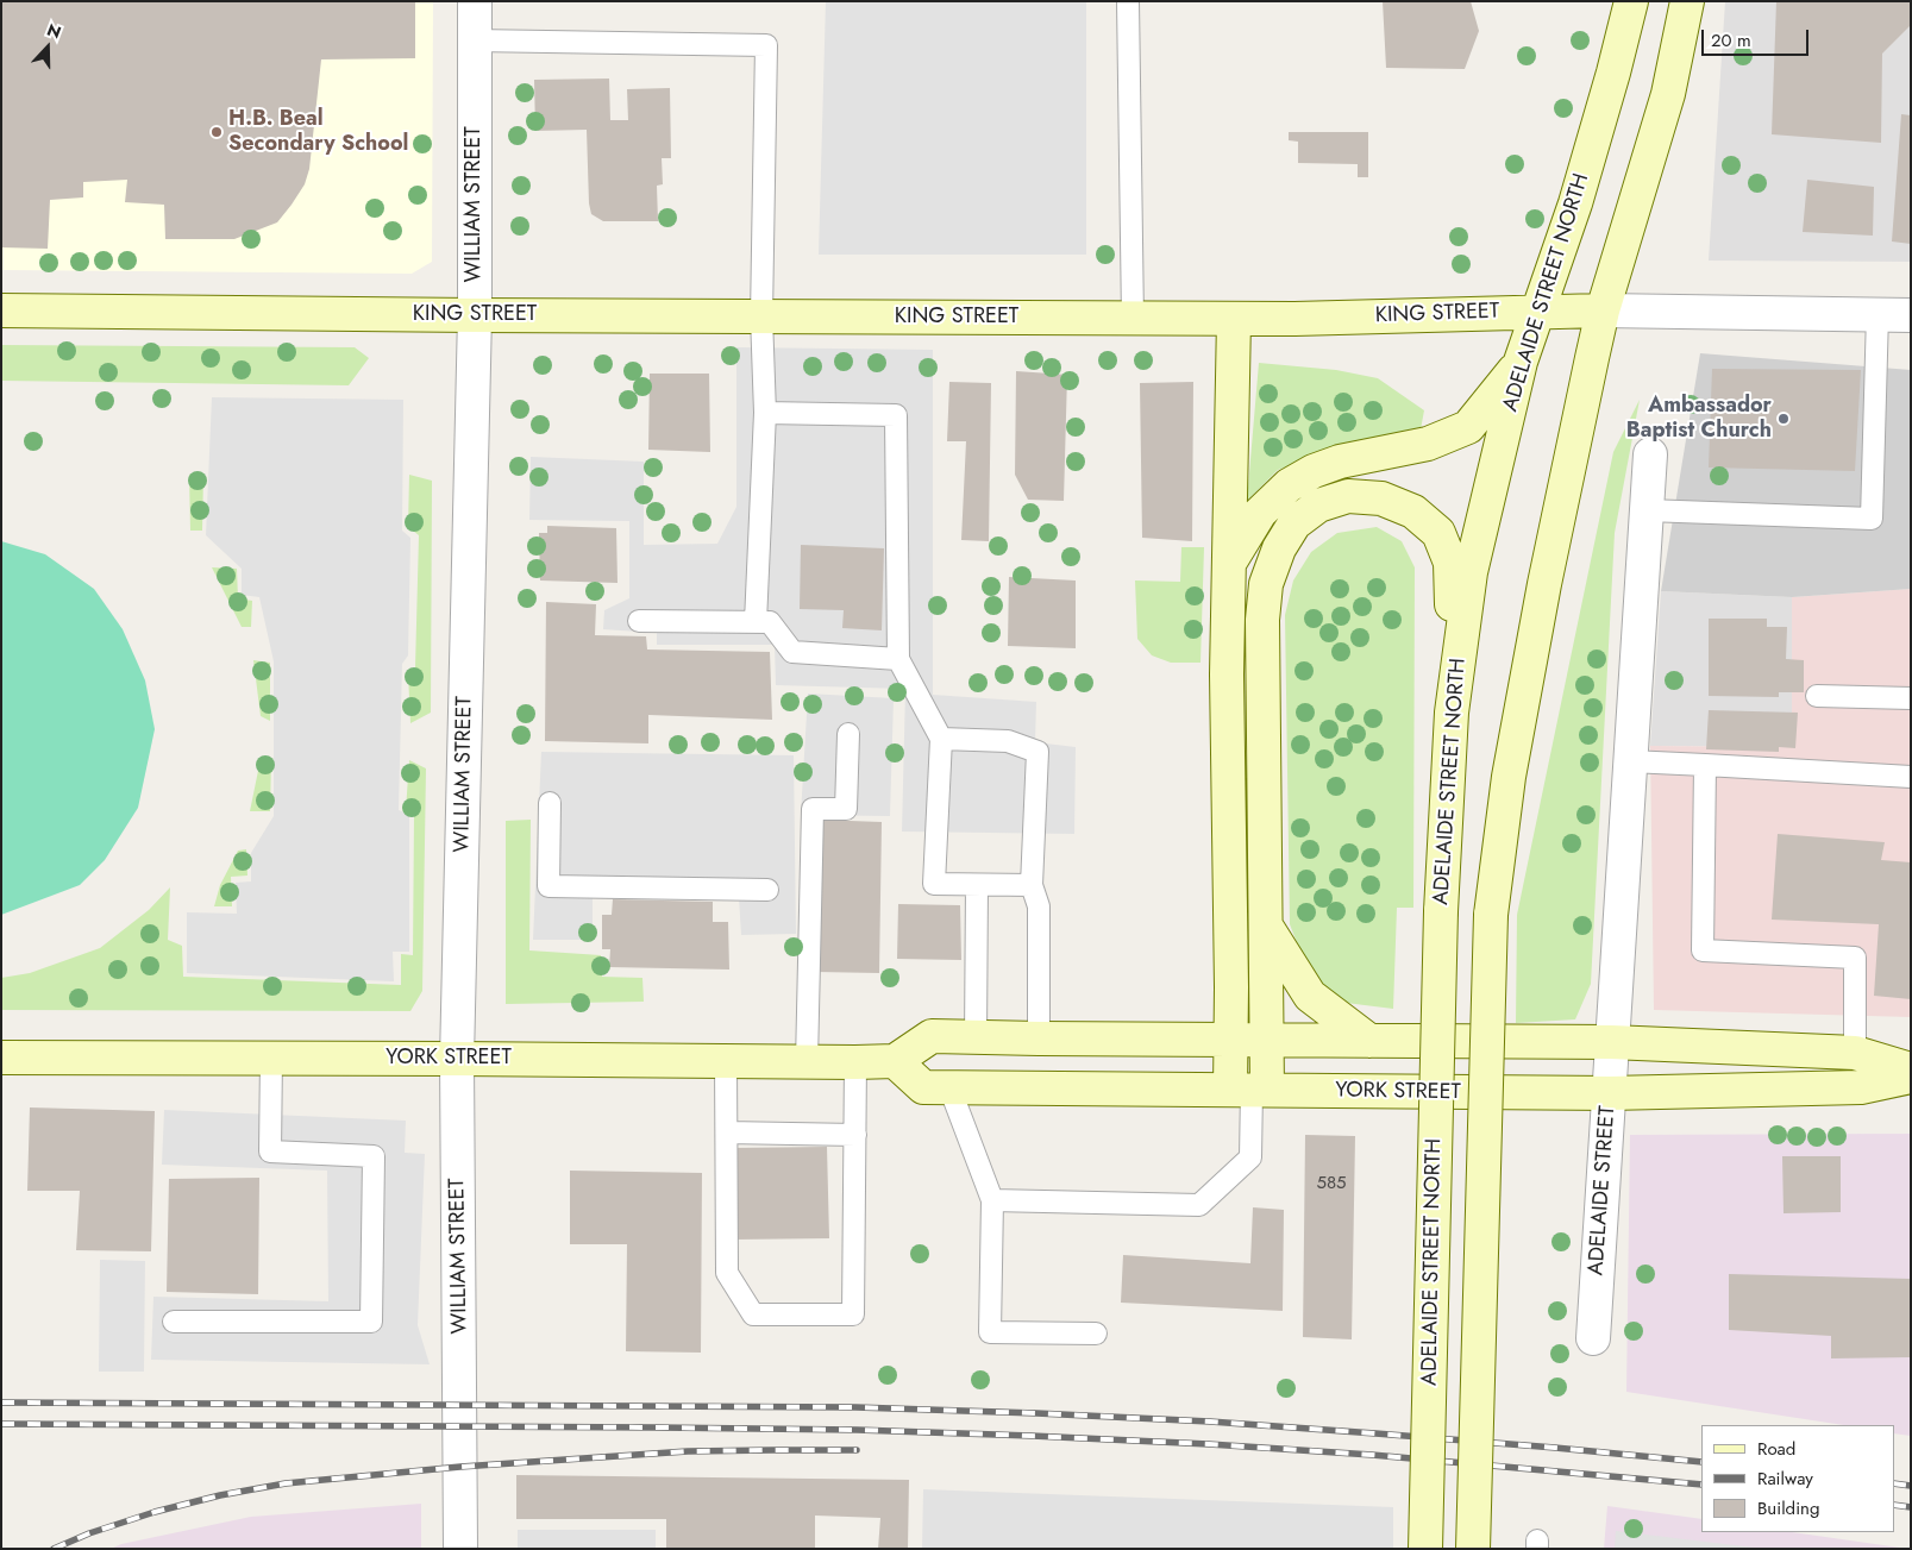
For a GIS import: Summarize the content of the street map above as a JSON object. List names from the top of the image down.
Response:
{
  "streets": {
    "main road": ["ADELAIDE STREET NORTH", "KING STREET", "YORK STREET"],
    "street": ["WILLIAM STREET", "ADELAIDE STREET"]
  },
  "crossings": [
    ["WILLIAM STREET", "KING STREET"],
    ["WILLIAM STREET", "YORK STREET"],
    ["ADELAIDE STREET NORTH", "KING STREET"],
    ["YORK STREET", "ADELAIDE STREET"]
  ],
  "places": ["H.B. Beal Secondary School", "Ambassador Baptist Church"],
  "house_numbers": ["585"],
  "legend": ["Road", "Railway", "Building"],
  "scale_bar": "20 m",
  "north": "top"
}
